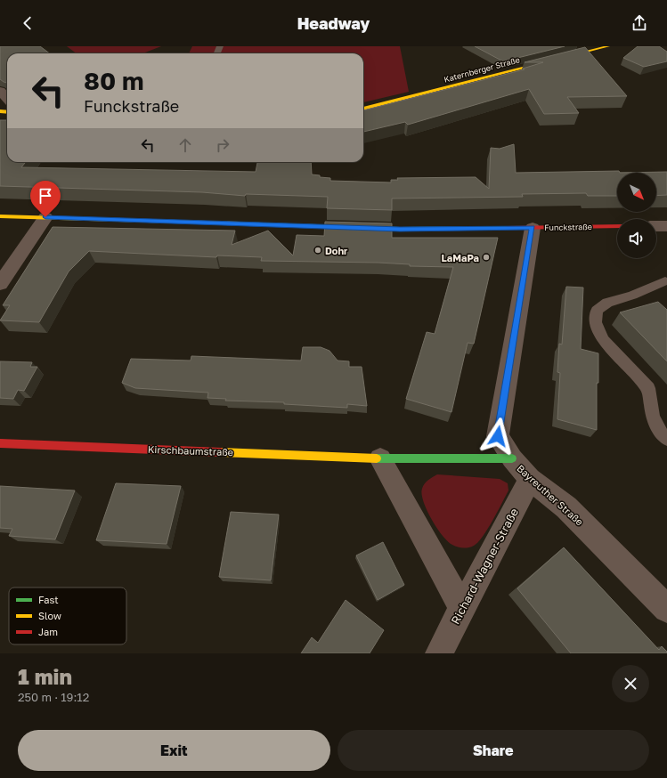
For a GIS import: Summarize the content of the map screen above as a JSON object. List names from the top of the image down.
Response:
{
  "streets": {
    "street": [
      "Katernberger Straße",
      "Funckstraße",
      "Kirschbaumstraße",
      "Bayreuther Straße",
      "Richard-Wagner-Straße"
    ]
  },
  "crossings": [
    ["Funckstraße", "Bayreuther Straße"],
    ["Kirschbaumstraße", "Bayreuther Straße"],
    ["Bayreuther Straße", "Richard-Wagner-Straße"]
  ],
  "places": ["Dohr", "LaMaPa"],
  "legend": ["Fast", "Slow", "Jam"],
  "north": "bottom right",
  "page": {
    "header": "Headway",
    "turn": ["80 m", "Funckstraße"],
    "heading": ["1 min", "250 m · 19:12"],
    "buttons": ["Exit", "Share"]
  }
}
